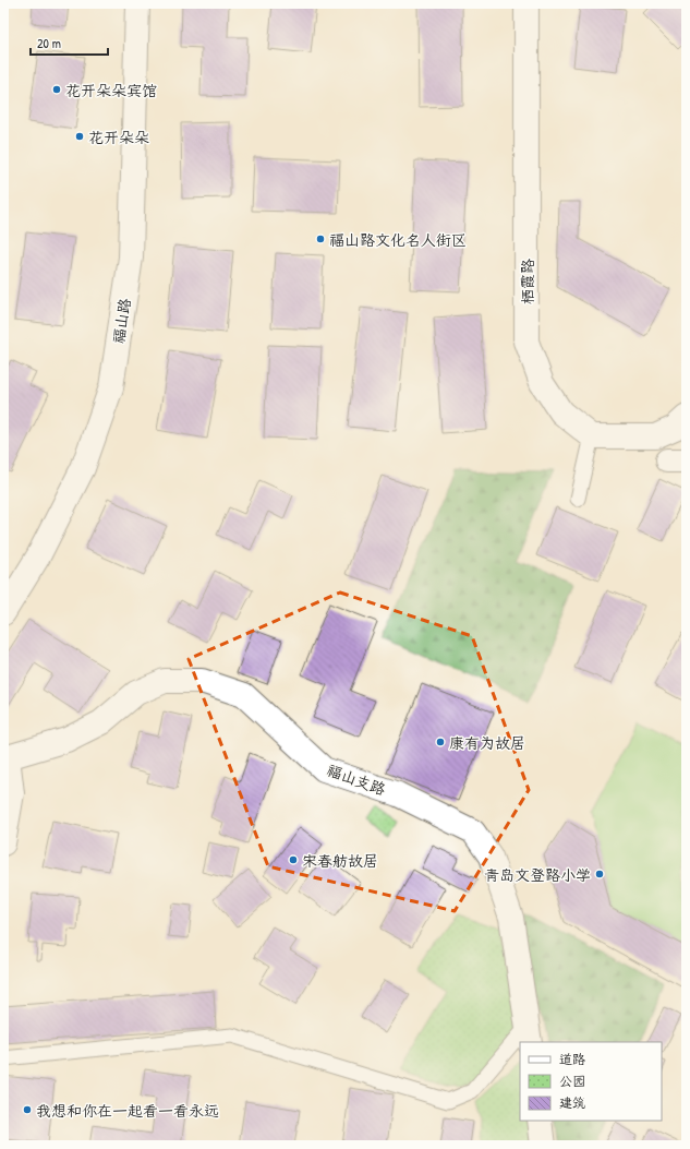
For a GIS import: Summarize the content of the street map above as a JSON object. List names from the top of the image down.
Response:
{
  "streets": {
    "street": ["栖霞路", "福山路", "福山支路"]
  },
  "places": [
    "花开朵朵宾馆",
    "花开朵朵",
    "福山路文化名人街区",
    "康有为故居",
    "宋春舫故居",
    "青岛文登路小学",
    "我想和你在一起看一看永远"
  ],
  "legend": ["道路", "公园", "建筑"],
  "scale_bar": "20 m"
}
